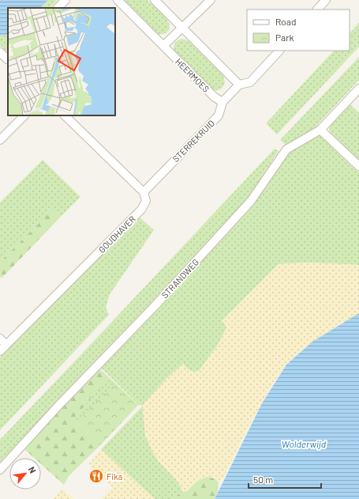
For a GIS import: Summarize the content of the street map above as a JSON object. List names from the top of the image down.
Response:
{
  "streets": {
    "street": [
      "HEERMOES",
      "STERREKRUID",
      "GOUDHAVER",
      "STRANDWEG"
    ]
  },
  "crossings": [
    ["HEERMOES", "STERREKRUID"],
    ["STERREKRUID", "GOUDHAVER"]
  ],
  "water": ["Wolderwijd"],
  "places": {
    "restaurant": ["Fika"]
  },
  "legend": ["Road", "Park"],
  "scale_bar": "50 m",
  "north": "top right"
}
